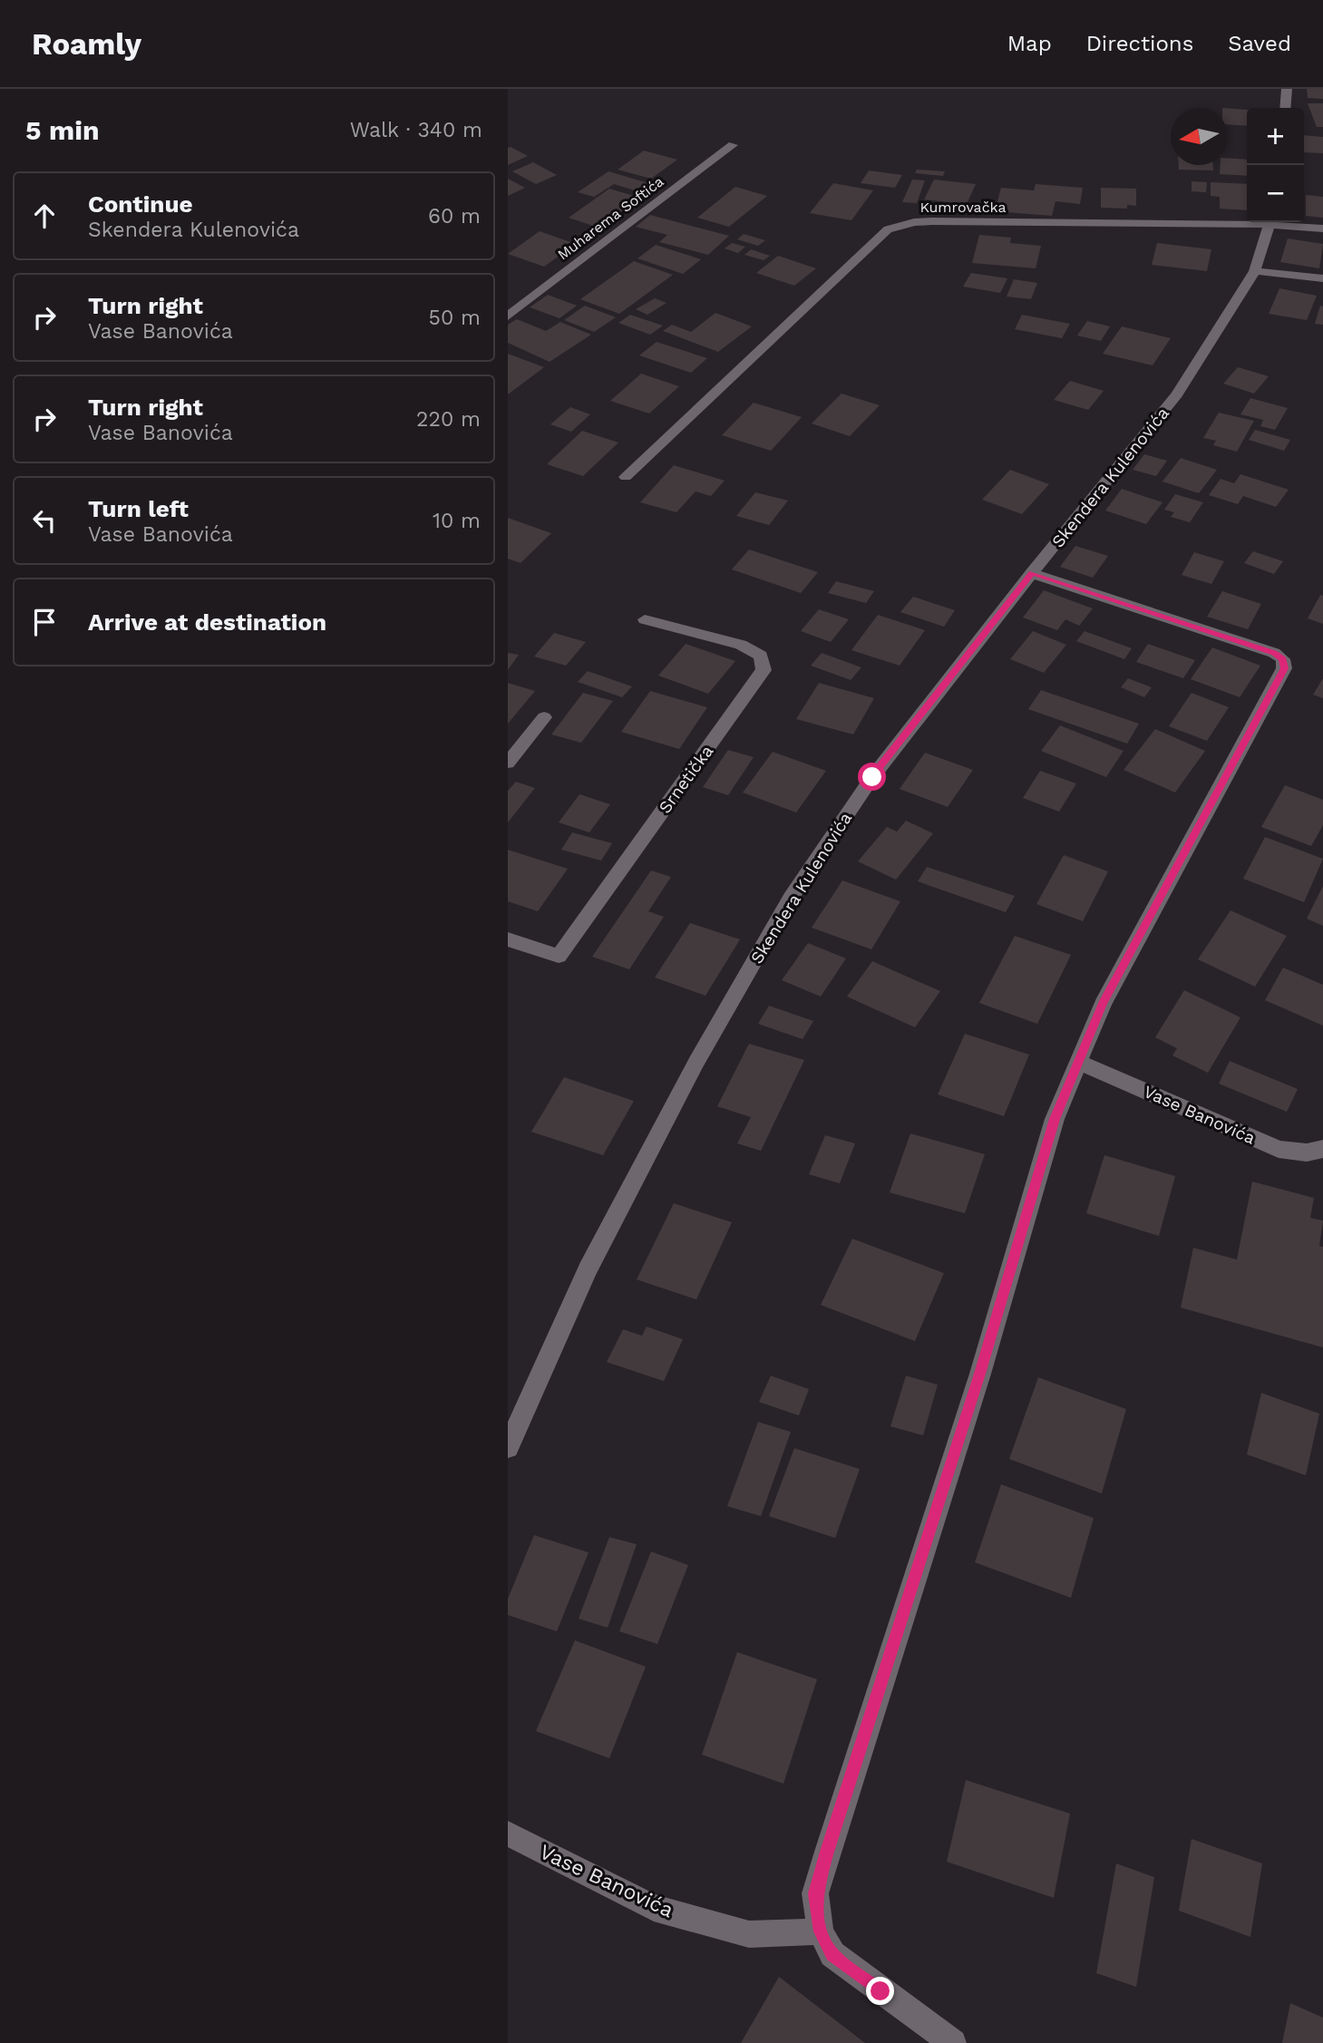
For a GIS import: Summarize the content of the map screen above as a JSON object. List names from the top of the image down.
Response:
{
  "streets": {
    "street": [
      "Kumrovačka",
      "Muharema Softića",
      "Skendera Kulenovića",
      "Srnetička",
      "Vase Banovića"
    ]
  },
  "north": "left",
  "page": {
    "header": "Roamly",
    "nav": ["Map", "Directions", "Saved"],
    "heading": ["5 min", "Walk · 340 m"],
    "map_buttons": ["+", "−"],
    "list": [
      ["Continue", "Skendera Kulenovića", "60 m"],
      ["Turn right", "Vase Banovića", "50 m"],
      ["Turn right", "Vase Banovića", "220 m"],
      ["Turn left", "Vase Banovića", "10 m"],
      "Arrive at destination"
    ]
  }
}
